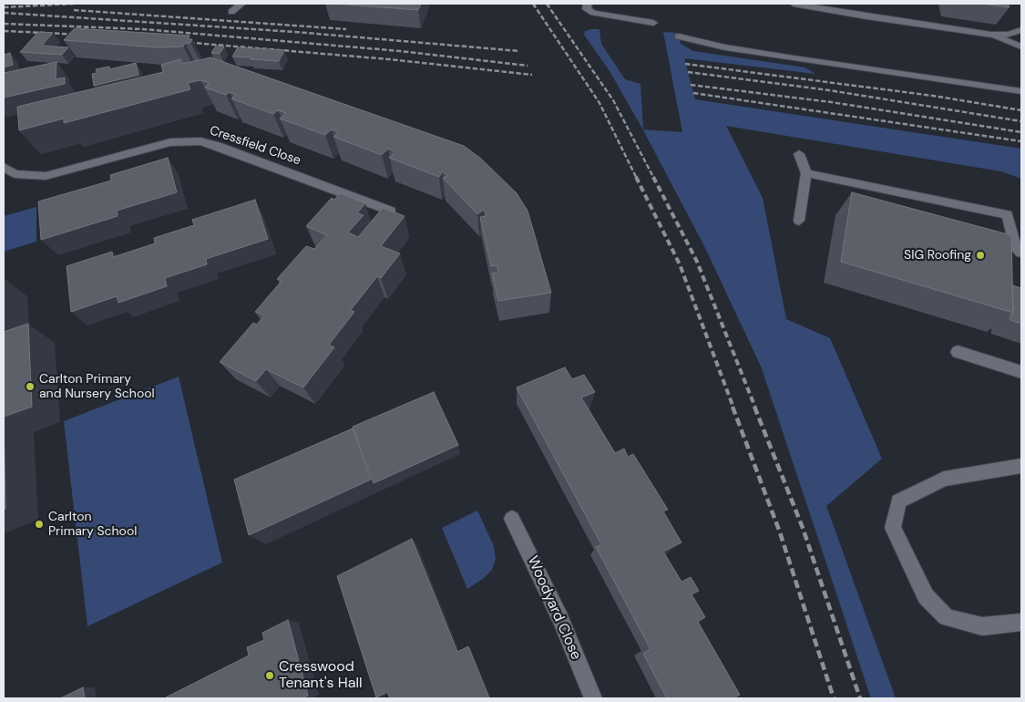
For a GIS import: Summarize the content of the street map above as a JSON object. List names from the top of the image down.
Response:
{
  "streets": {
    "street": ["Cressfield Close", "Woodyard Close"]
  },
  "places": [
    "SIG Roofing",
    "Carlton Primary and Nursery School",
    "Carlton Primary School",
    "Cresswood Tenant's Hall"
  ]
}
